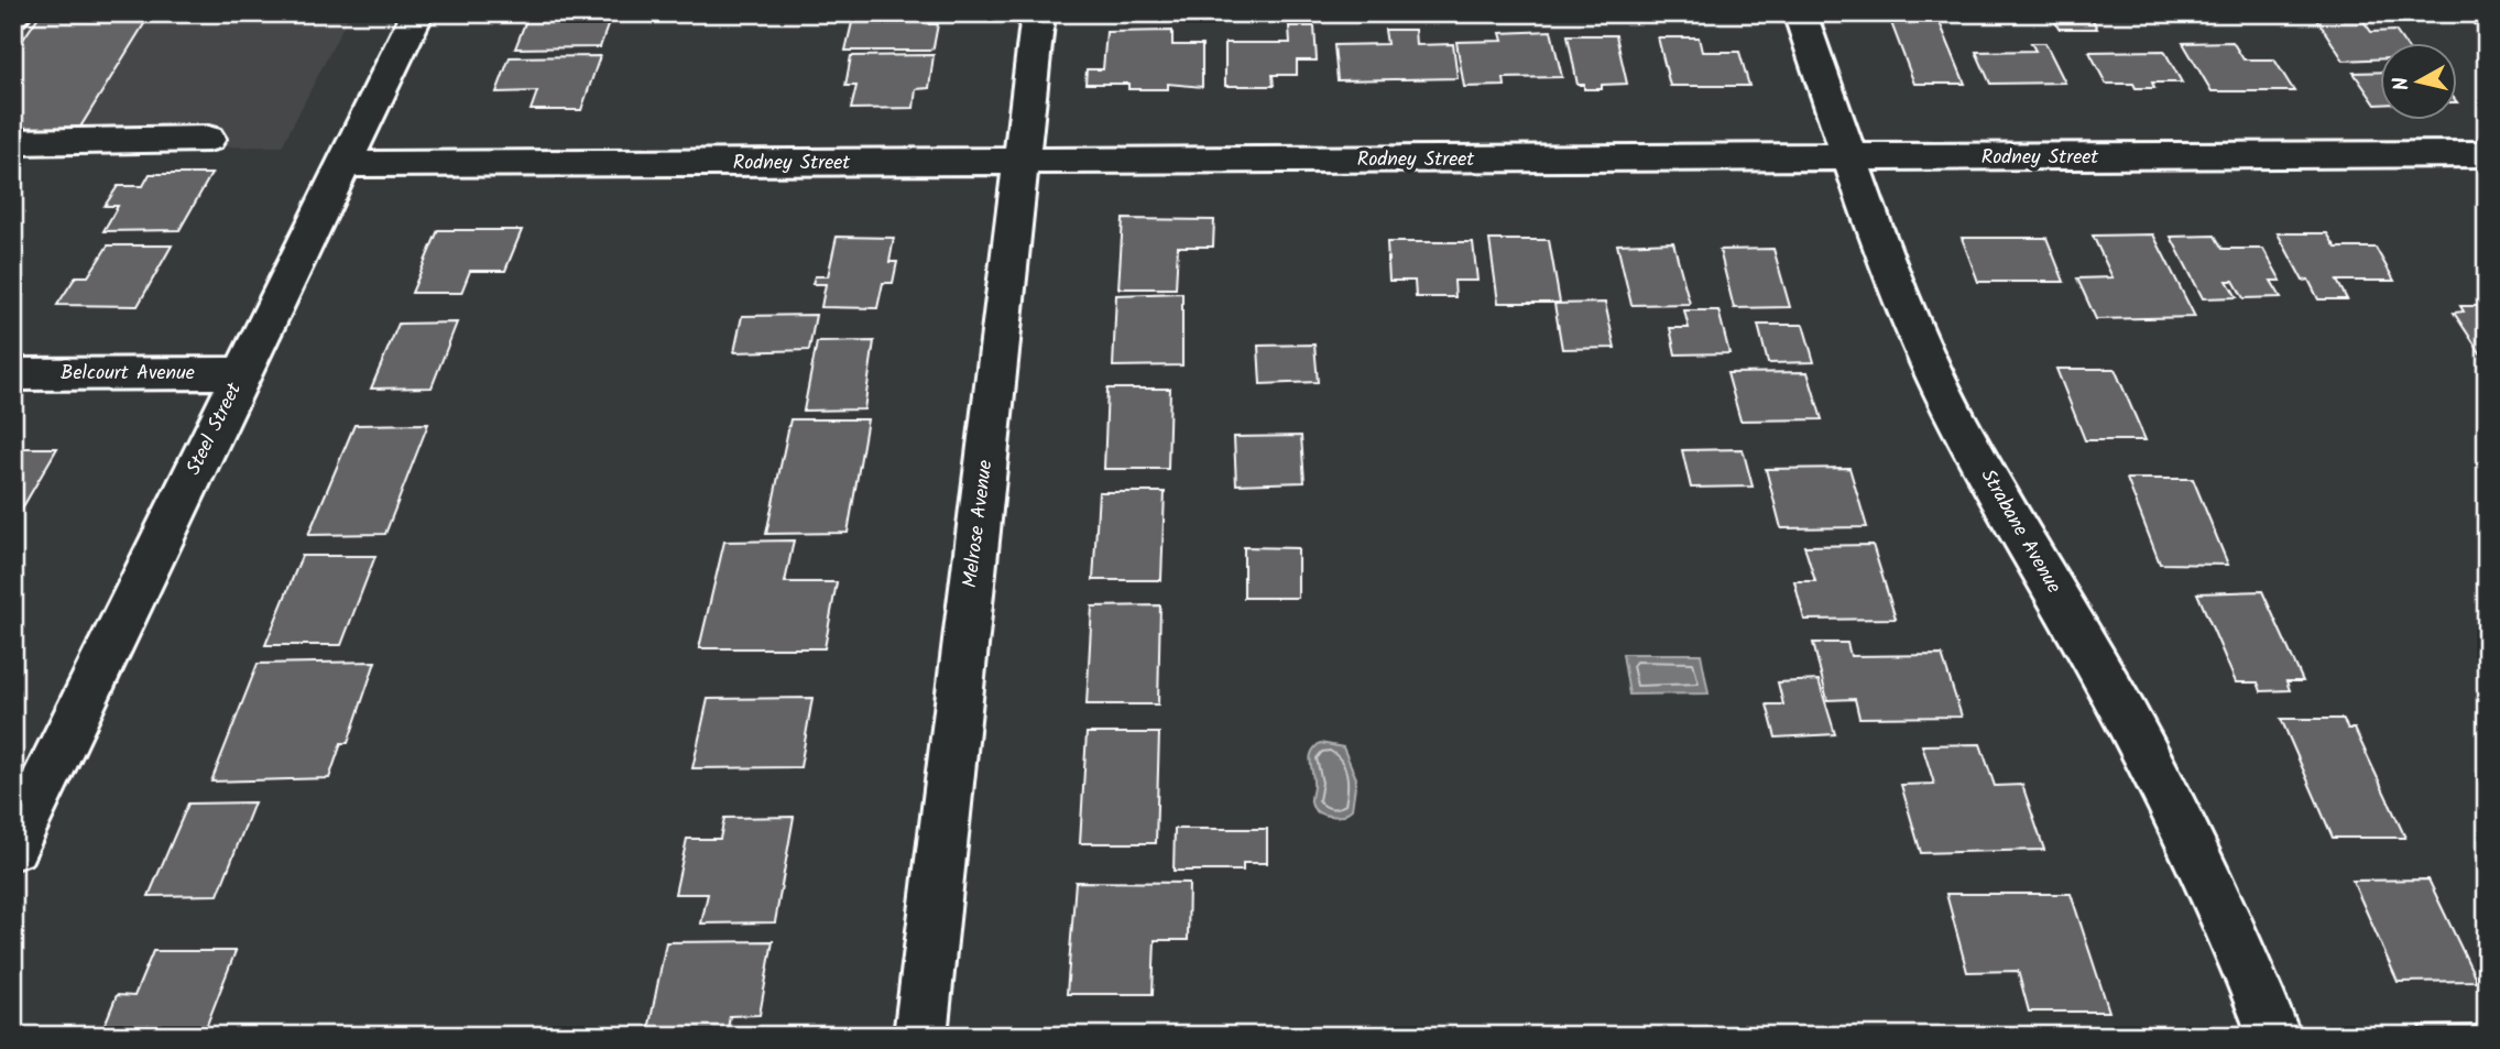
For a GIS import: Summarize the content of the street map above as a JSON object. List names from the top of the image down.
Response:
{
  "streets": {
    "street": [
      "Rodney Street",
      "Belcourt Avenue",
      "Steel Street",
      "Melrose Avenue",
      "Strabane Avenue"
    ]
  },
  "crossings": [
    ["Rodney Street", "Steel Street"],
    ["Rodney Street", "Melrose Avenue"],
    ["Rodney Street", "Strabane Avenue"],
    ["Belcourt Avenue", "Steel Street"]
  ],
  "north": "left"
}
